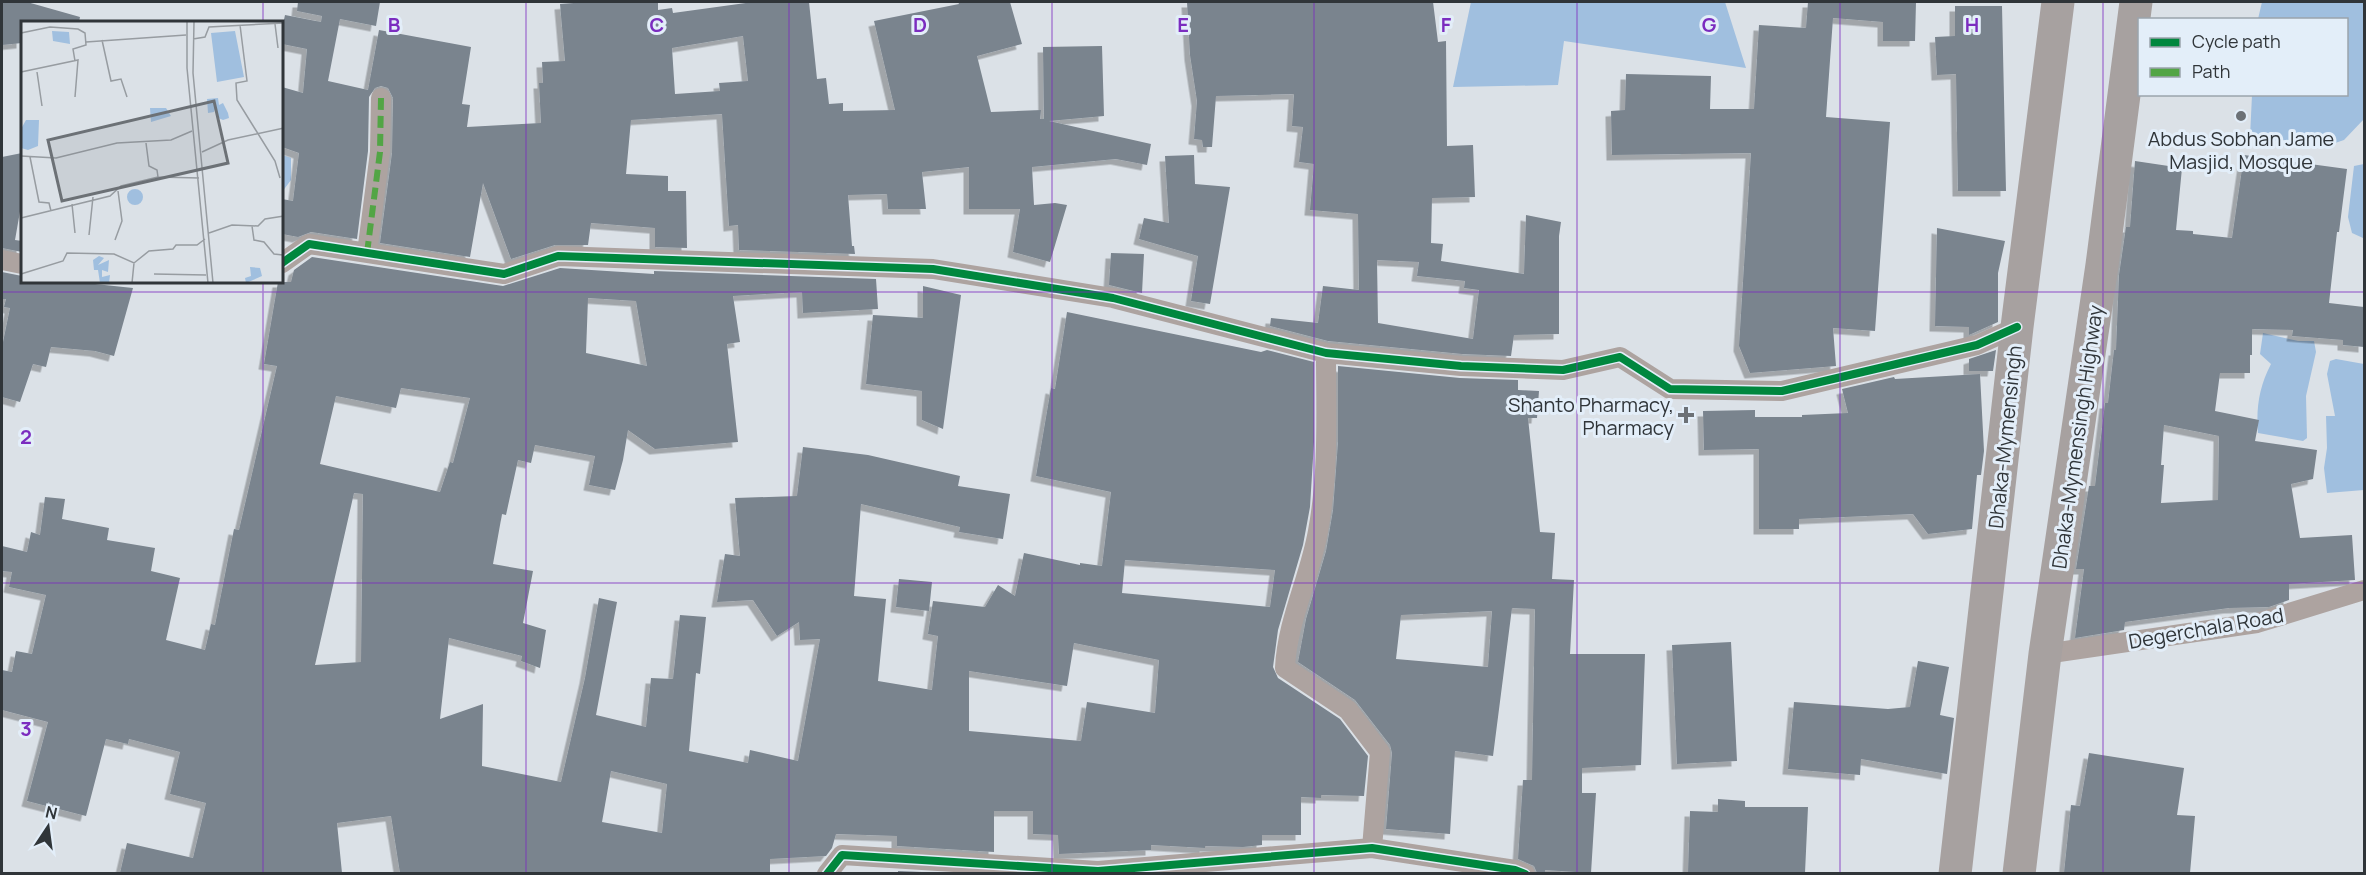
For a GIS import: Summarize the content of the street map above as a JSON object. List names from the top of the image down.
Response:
{
  "streets": {
    "highway": ["Dhaka-Mymensingh", "Dhaka-Mymensingh Highway"],
    "street": ["Degerchala Road"]
  },
  "crossings": [
    ["Dhaka-Mymensingh Highway", "Degerchala Road"]
  ],
  "places": {
    "other": ["Abdus Sobhan Jame Masjid, Mosque"],
    "health": ["Shanto Pharmacy, Pharmacy"]
  },
  "legend": ["Cycle path", "Path"],
  "north": "top",
  "grid": {
    "columns": [
      "B",
      "C",
      "D",
      "E",
      "F",
      "G",
      "H"
    ],
    "rows": ["2", "3"]
  }
}
